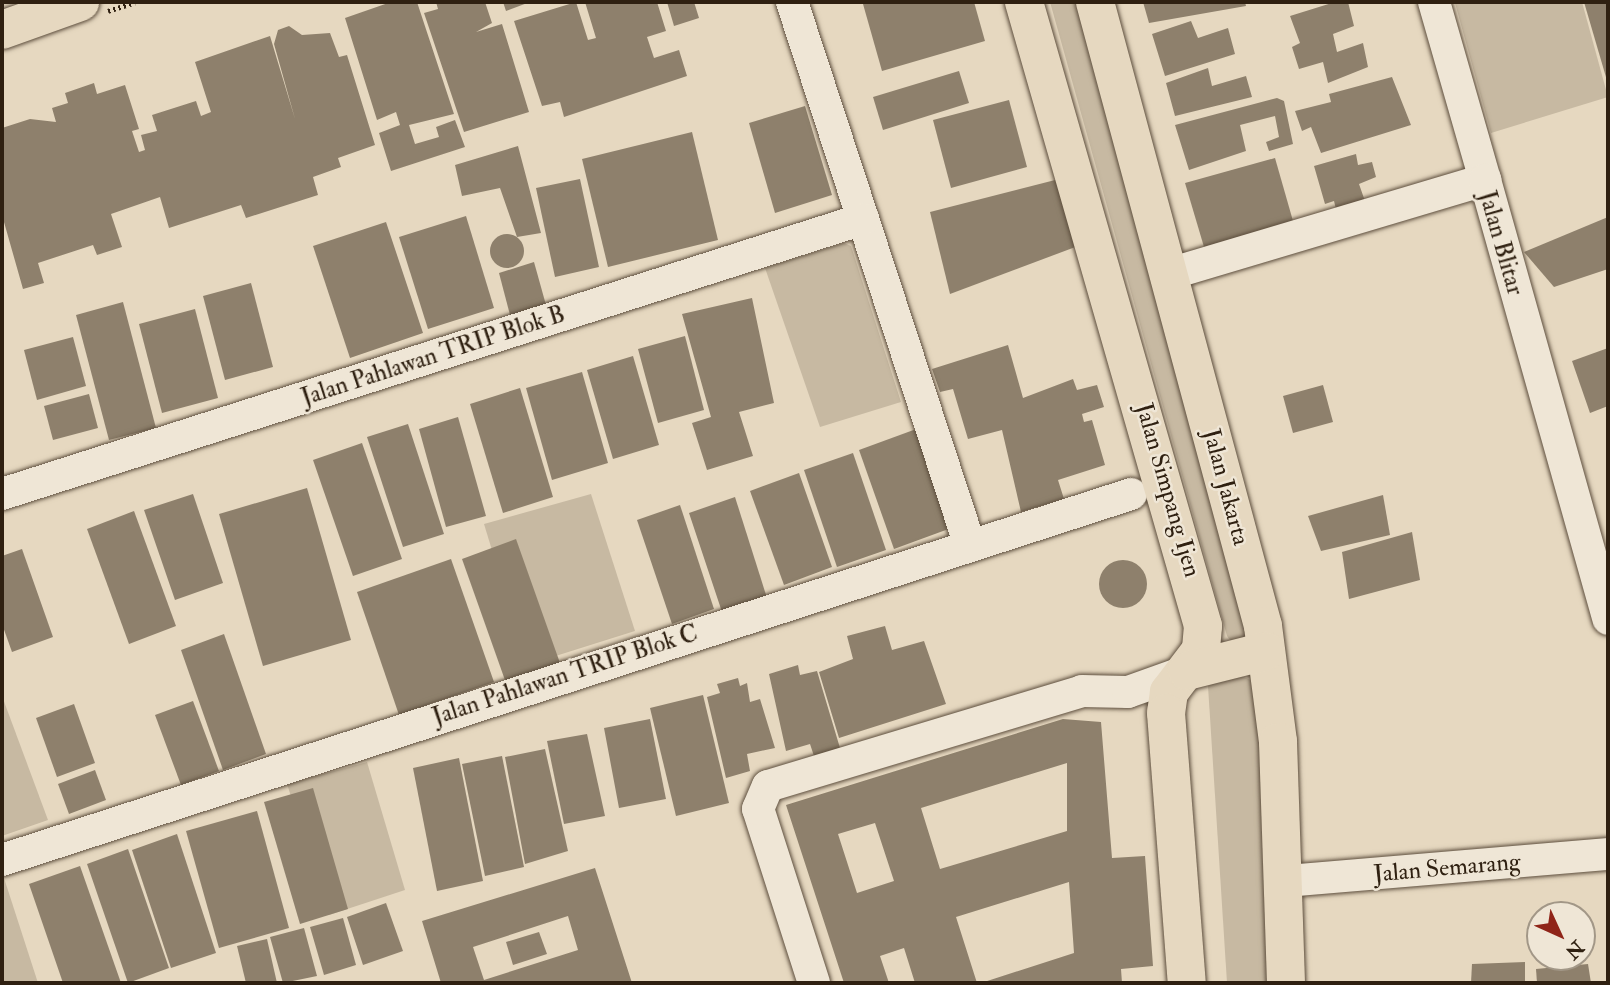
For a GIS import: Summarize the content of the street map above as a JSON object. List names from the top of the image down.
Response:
{
  "streets": {
    "main road": ["Jalan Jakarta", "Jalan Simpang Ijen"],
    "street": [
      "Jalan Blitar",
      "Jalan Pahlawan TRIP Blok B",
      "Jalan Pahlawan TRIP Blok C",
      "Jalan Semarang"
    ]
  },
  "crossings": [
    ["Jalan Blitar", "Jalan Jakarta"],
    ["Jalan Jakarta", "Jalan Semarang"]
  ],
  "north": "bottom right"
}
